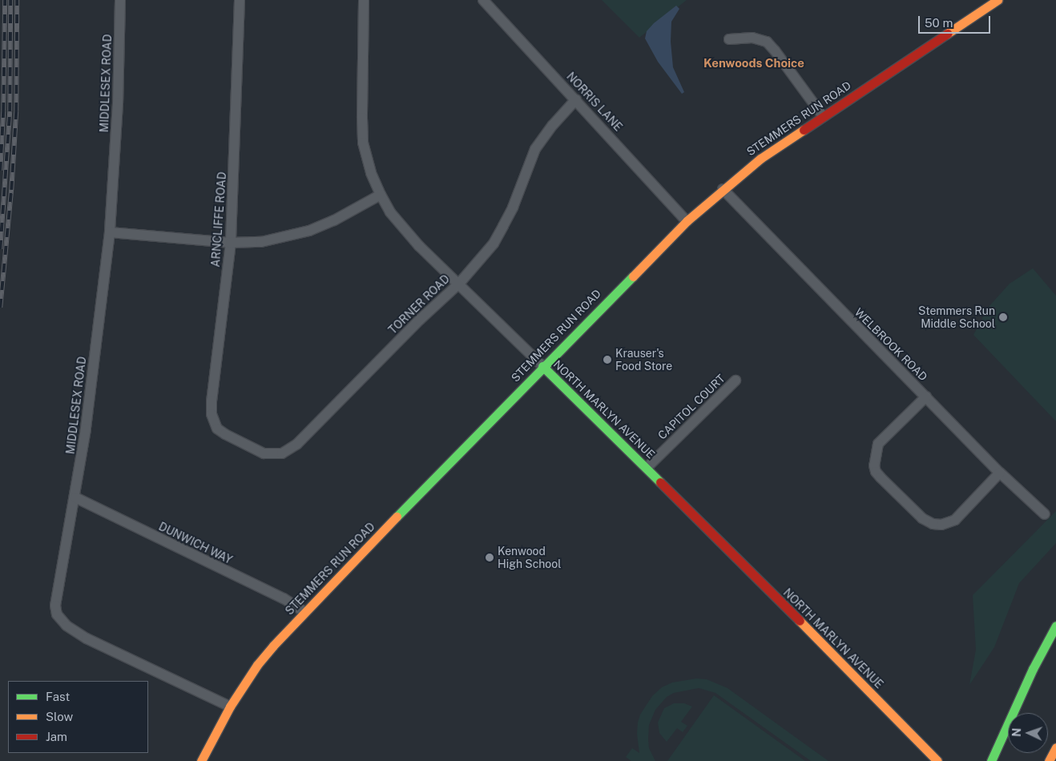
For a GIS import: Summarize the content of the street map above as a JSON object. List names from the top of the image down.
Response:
{
  "streets": {
    "main road": ["STEMMERS RUN ROAD", "NORTH MARLYN AVENUE"],
    "street": [
      "MIDDLESEX ROAD",
      "NORRIS LANE",
      "ARNCLIFFE ROAD",
      "TORNER ROAD",
      "WELBROOK ROAD",
      "CAPITOL COURT",
      "DUNWICH WAY"
    ]
  },
  "crossings": [
    ["MIDDLESEX ROAD", "STEMMERS RUN ROAD"],
    ["MIDDLESEX ROAD", "DUNWICH WAY"],
    ["NORRIS LANE", "STEMMERS RUN ROAD"],
    ["NORRIS LANE", "TORNER ROAD"],
    ["STEMMERS RUN ROAD", "WELBROOK ROAD"],
    ["STEMMERS RUN ROAD", "NORTH MARLYN AVENUE"],
    ["STEMMERS RUN ROAD", "DUNWICH WAY"],
    ["ARNCLIFFE ROAD", "TORNER ROAD"],
    ["TORNER ROAD", "NORTH MARLYN AVENUE"],
    ["CAPITOL COURT", "NORTH MARLYN AVENUE"]
  ],
  "districts": ["Kenwoods Choice"],
  "places": ["Stemmers Run Middle School", "Krauser's Food Store", "Kenwood High School"],
  "legend": ["Fast", "Slow", "Jam"],
  "scale_bar": "50 m",
  "north": "left"
}
